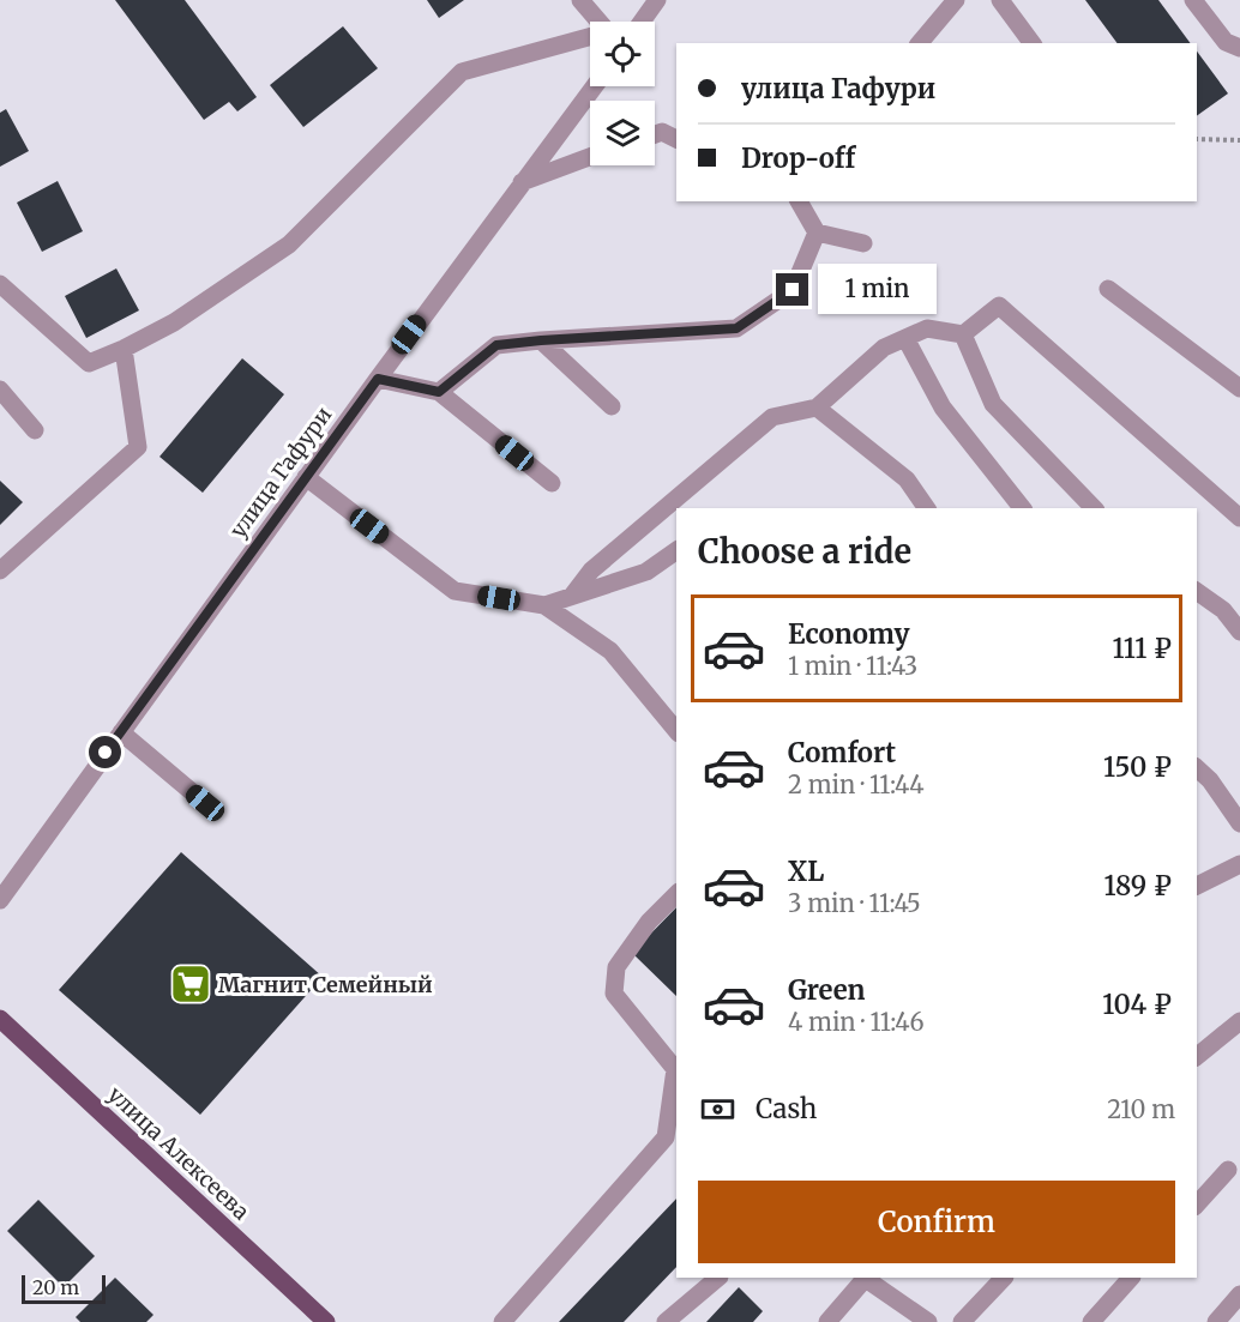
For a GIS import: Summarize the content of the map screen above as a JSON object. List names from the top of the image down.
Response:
{
  "streets": {
    "main road": ["улица Алексеева"],
    "street": ["улица Гафури"]
  },
  "places": {
    "supermarket": ["Магнит Семейный"]
  },
  "scale_bar": "20 m",
  "page": {
    "banner": ["улица Гафури", "Drop-off"],
    "bubble": "1 min",
    "heading": "Choose a ride",
    "list": [
      {
        "name": "Economy",
        "note": "1 min · 11:43",
        "value": "111 ₽"
      },
      {
        "name": "Comfort",
        "note": "2 min · 11:44",
        "value": "150 ₽"
      },
      {
        "name": "XL",
        "note": "3 min · 11:45",
        "value": "189 ₽"
      },
      {
        "name": "Green",
        "note": "4 min · 11:46",
        "value": "104 ₽"
      }
    ],
    "pay": ["Cash", "210 m"],
    "buttons": "Confirm",
    "scale": "20 m"
  }
}
